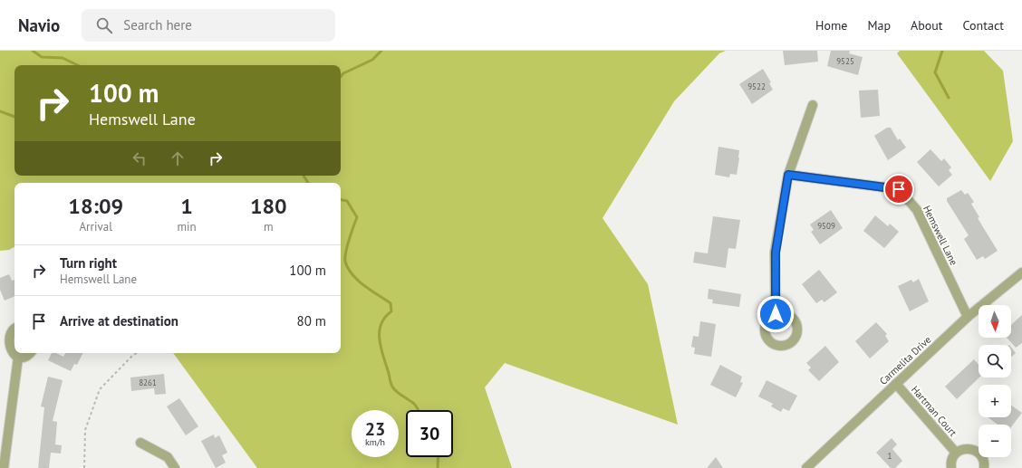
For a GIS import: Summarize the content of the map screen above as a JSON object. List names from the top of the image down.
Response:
{
  "streets": {
    "street": ["Hemswell Lane", "Carmelita Drive", "Hartman Court"]
  },
  "crossings": [
    ["Hemswell Lane", "Carmelita Drive"],
    ["Carmelita Drive", "Hartman Court"]
  ],
  "house_numbers": [
    "9525",
    "9522",
    "9509",
    "8261",
    "1"
  ],
  "north": "bottom",
  "page": {
    "header": "Navio",
    "search": "Search here",
    "nav": [
      "Home",
      "Map",
      "About",
      "Contact"
    ],
    "turn": ["100 m", "Hemswell Lane"],
    "eta": [
      "18:09",
      "Arrival",
      "1",
      "min",
      "180",
      "m"
    ],
    "list": [
      {
        "name": "Turn right",
        "note": "Hemswell Lane",
        "value": "100 m"
      },
      {
        "name": "Arrive at destination",
        "value": "80 m"
      }
    ],
    "map_buttons": ["+", "−"],
    "speed": "23 km/h",
    "limit": "30"
  }
}
